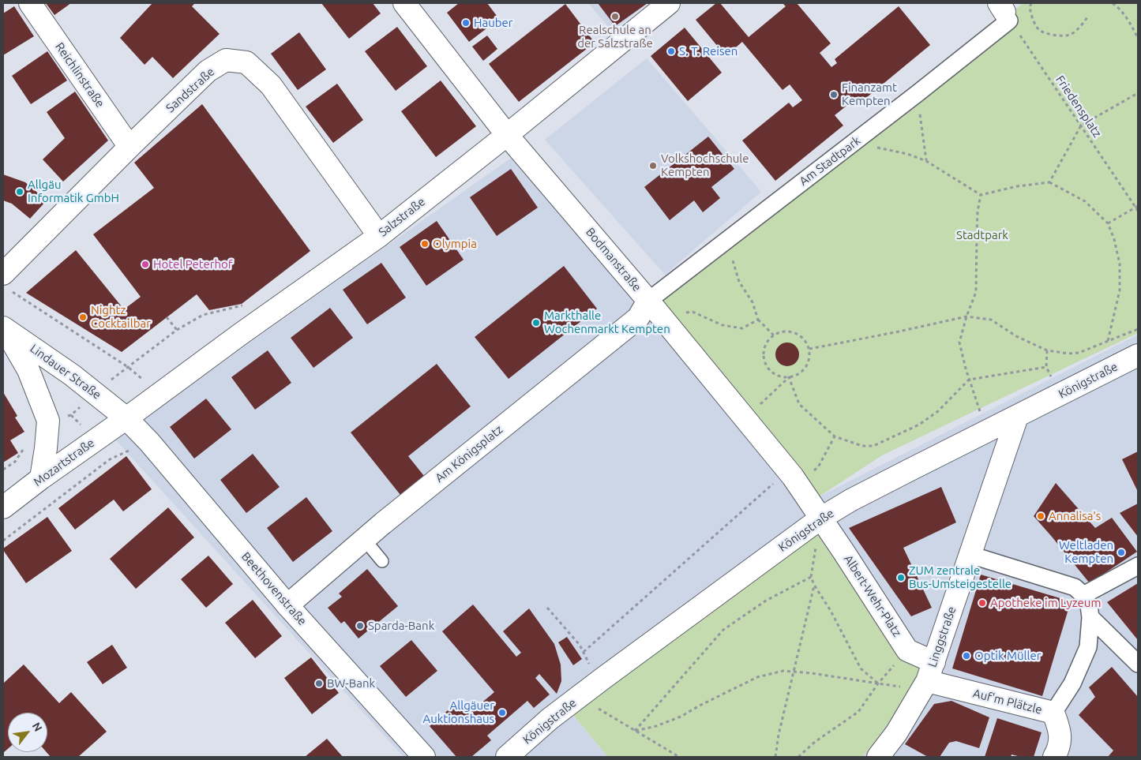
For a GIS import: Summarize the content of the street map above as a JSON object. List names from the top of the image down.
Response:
{
  "streets": {
    "street": [
      "Reichlinstraße",
      "Sandstraße",
      "Am Stadtpark",
      "Salzstraße",
      "Bodmanstraße",
      "Lindauer Straße",
      "Königstraße",
      "Am Königsplatz",
      "Mozartstraße",
      "Beethovenstraße",
      "Albert-Wehr-Platz",
      "Linggstraße",
      "Auf'm Plätzle"
    ],
    "path": ["Friedensplatz"]
  },
  "crossings": [
    ["Reichlinstraße", "Sandstraße"],
    ["Sandstraße", "Salzstraße"],
    ["Friedensplatz", "Am Stadtpark"],
    ["Am Stadtpark", "Bodmanstraße"],
    ["Am Stadtpark", "Am Königsplatz"],
    ["Salzstraße", "Bodmanstraße"],
    ["Salzstraße", "Lindauer Straße"],
    ["Salzstraße", "Mozartstraße"],
    ["Salzstraße", "Beethovenstraße"],
    ["Bodmanstraße", "Königstraße"],
    ["Bodmanstraße", "Am Königsplatz"],
    ["Bodmanstraße", "Albert-Wehr-Platz"],
    ["Lindauer Straße", "Mozartstraße"],
    ["Lindauer Straße", "Beethovenstraße"],
    ["Königstraße", "Albert-Wehr-Platz"],
    ["Königstraße", "Linggstraße"],
    ["Am Königsplatz", "Beethovenstraße"],
    ["Mozartstraße", "Beethovenstraße"],
    ["Albert-Wehr-Platz", "Linggstraße"],
    ["Albert-Wehr-Platz", "Auf'm Plätzle"],
    ["Linggstraße", "Auf'm Plätzle"]
  ],
  "parks": ["Stadtpark"],
  "places": [
    "Realschule an der Salzstraße",
    "Hauber",
    "S. T. Reisen",
    "Finanzamt Kempten",
    "Volkshochschule Kempten",
    "Allgäu Informatik GmbH",
    "Olympia",
    "Hotel Peterhof",
    "Nightz Cocktailbar",
    "Markthalle Wochenmarkt Kempten",
    "Annalisa's",
    "Weltladen Kempten",
    "ZUM zentrale Bus-Umsteigestelle",
    "Apotheke im Lyzeum",
    "Sparda-Bank",
    "Optik Müller",
    "BW-Bank",
    "Allgäuer Auktionshaus"
  ],
  "north": "top right"
}
